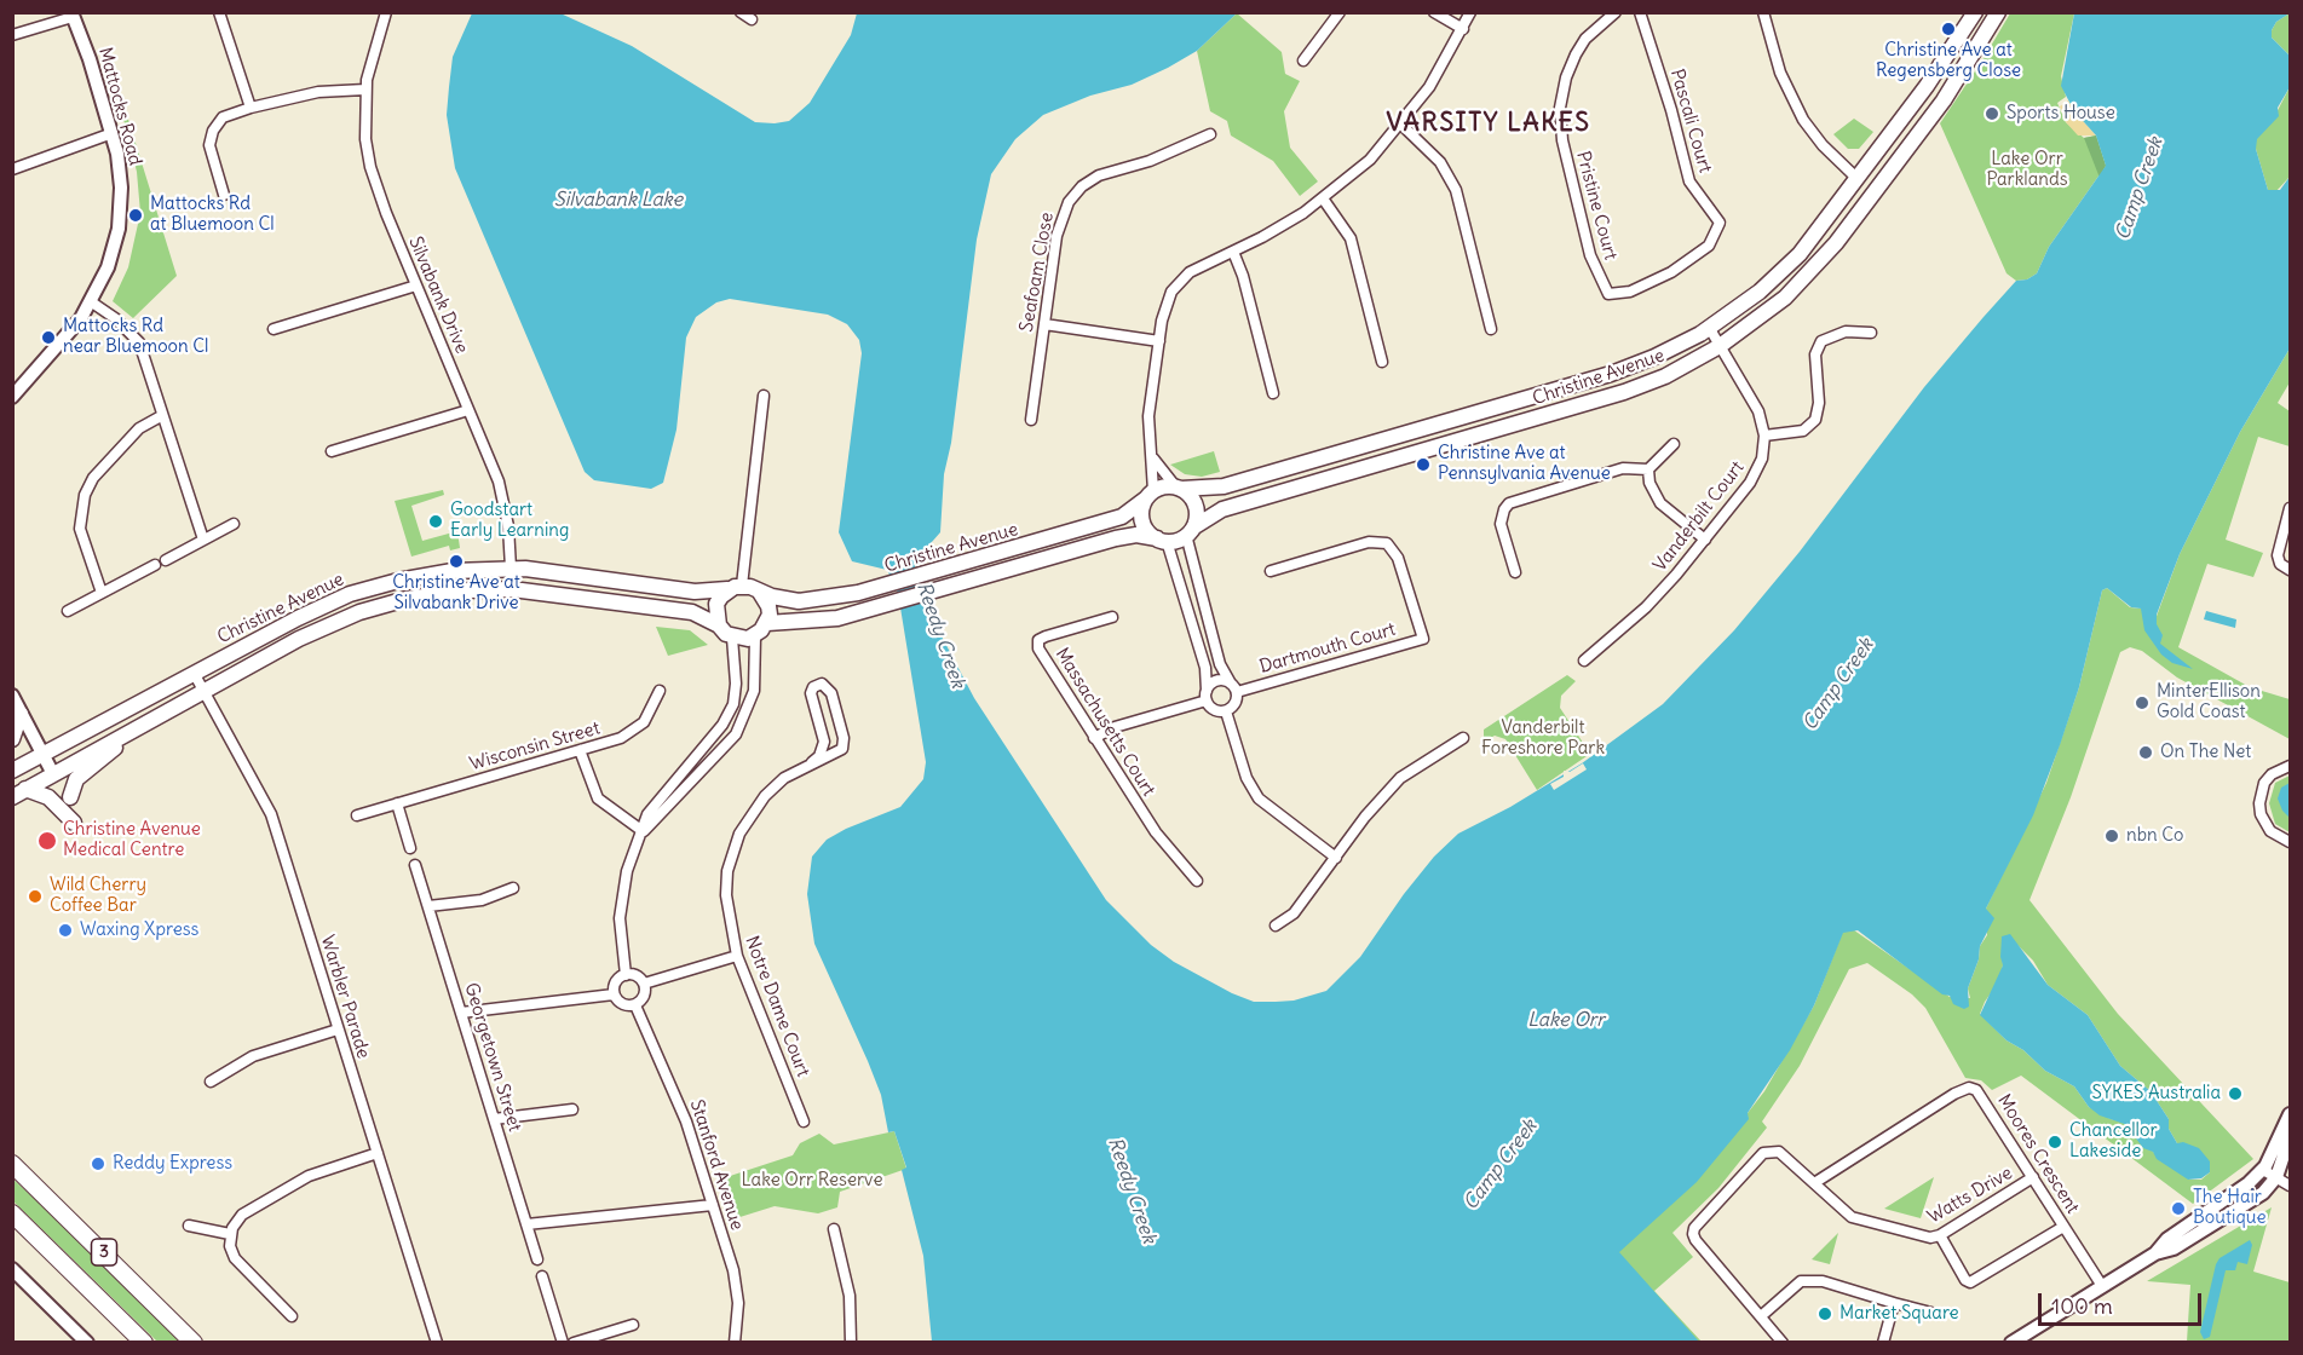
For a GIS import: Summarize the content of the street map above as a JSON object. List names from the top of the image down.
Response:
{
  "streets": {
    "main road": ["Christine Avenue", "3"],
    "street": [
      "Mattocks Road",
      "Pascali Court",
      "Pristine Court",
      "Seafoam Close",
      "Silvabank Drive",
      "Vanderbilt Court",
      "Dartmouth Court",
      "Massachusetts Court",
      "Wisconsin Street",
      "Warbler Parade",
      "Notre Dame Court",
      "Georgetown Street",
      "Moores Crescent",
      "Stanford Avenue",
      "Watts Drive"
    ]
  },
  "crossings": [
    ["Pascali Court", "Pristine Court"],
    ["Silvabank Drive", "Christine Avenue"],
    ["Christine Avenue", "Warbler Parade"],
    ["Moores Crescent", "Watts Drive"]
  ],
  "districts": ["VARSITY LAKES"],
  "water": [
    "Camp Creek",
    "Silvabank Lake",
    "Reedy Creek",
    "Lake Orr"
  ],
  "parks": ["Lake Orr Parklands", "Vanderbilt Foreshore Park", "Lake Orr Reserve"],
  "places": [
    "Christine Ave at Regensberg Close",
    "Sports House",
    "Mattocks Rd at Bluemoon Cl",
    "Mattocks Rd near Bluemoon Cl",
    "Christine Ave at Pennsylvania Avenue",
    "Goodstart Early Learning",
    "Christine Ave at Silvabank Drive",
    "MinterEllison Gold Coast",
    "On The Net",
    "nbn Co",
    "Christine Avenue Medical Centre",
    "Wild Cherry Coffee Bar",
    "Waxing Xpress",
    "SYKES Australia",
    "Chancellor Lakeside",
    "Reddy Express",
    "The Hair Boutique",
    "Market Square"
  ],
  "scale_bar": "100 m"
}
